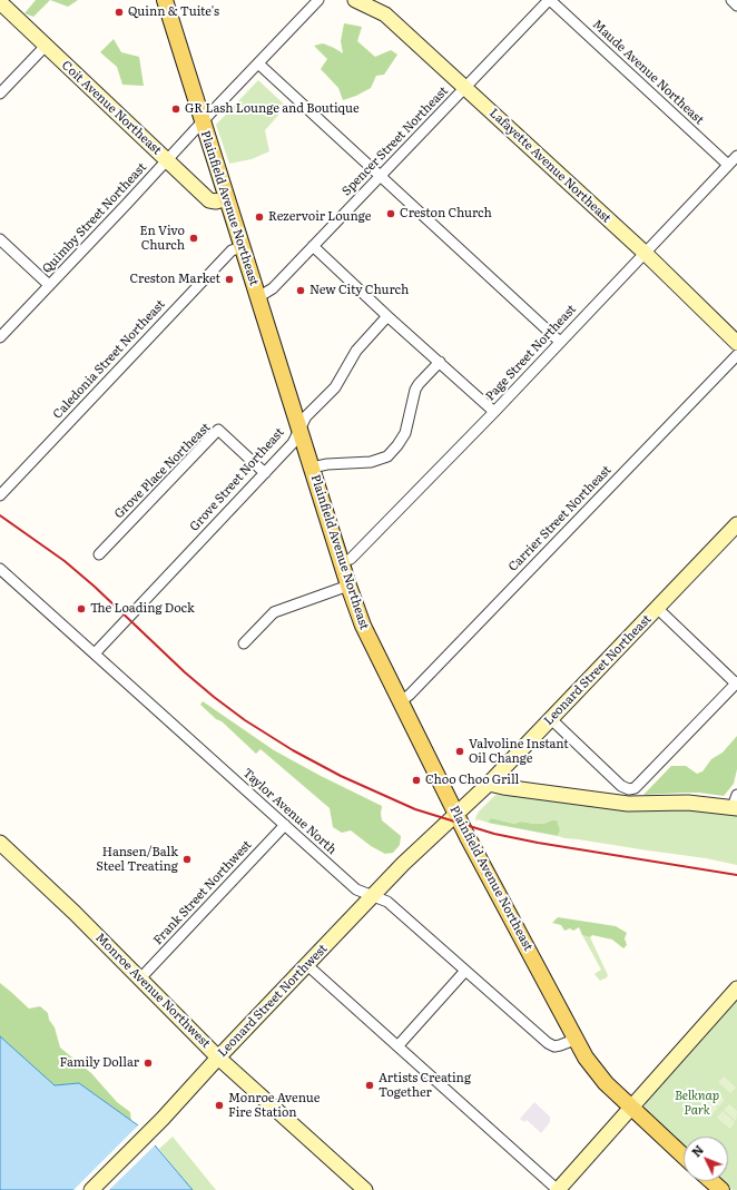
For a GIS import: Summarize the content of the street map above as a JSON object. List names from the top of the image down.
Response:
{
  "streets": {
    "main road": [
      "Coit Avenue Northeast",
      "Lafayette Avenue Northeast",
      "Plainfield Avenue Northeast",
      "Leonard Street Northeast",
      "Monroe Avenue Northwest",
      "Leonard Street Northwest"
    ],
    "street": [
      "Maude Avenue Northeast",
      "Spencer Street Northeast",
      "Quimby Street Northeast",
      "Page Street Northeast",
      "Caledonia Street Northeast",
      "Grove Place Northeast",
      "Grove Street Northeast",
      "Carrier Street Northeast",
      "Taylor Avenue North",
      "Frank Street Northwest"
    ]
  },
  "crossings": [
    ["Maude Avenue Northeast", "Spencer Street Northeast"],
    ["Maude Avenue Northeast", "Page Street Northeast"],
    ["Coit Avenue Northeast", "Plainfield Avenue Northeast"],
    ["Coit Avenue Northeast", "Quimby Street Northeast"],
    ["Spencer Street Northeast", "Lafayette Avenue Northeast"],
    ["Spencer Street Northeast", "Plainfield Avenue Northeast"],
    ["Lafayette Avenue Northeast", "Page Street Northeast"],
    ["Plainfield Avenue Northeast", "Quimby Street Northeast"],
    ["Plainfield Avenue Northeast", "Page Street Northeast"],
    ["Plainfield Avenue Northeast", "Caledonia Street Northeast"],
    ["Plainfield Avenue Northeast", "Grove Street Northeast"],
    ["Plainfield Avenue Northeast", "Carrier Street Northeast"],
    ["Plainfield Avenue Northeast", "Leonard Street Northeast"],
    ["Plainfield Avenue Northeast", "Taylor Avenue North"],
    ["Plainfield Avenue Northeast", "Leonard Street Northwest"],
    ["Grove Place Northeast", "Grove Street Northeast"],
    ["Grove Street Northeast", "Taylor Avenue North"],
    ["Leonard Street Northeast", "Leonard Street Northwest"],
    ["Taylor Avenue North", "Frank Street Northwest"],
    ["Taylor Avenue North", "Leonard Street Northwest"],
    ["Frank Street Northwest", "Monroe Avenue Northwest"],
    ["Monroe Avenue Northwest", "Leonard Street Northwest"]
  ],
  "parks": ["Belknap Park"],
  "places": [
    "Quinn & Tuite's",
    "GR Lash Lounge and Boutique",
    "Creston Church",
    "Rezervoir Lounge",
    "En Vivo Church",
    "Creston Market",
    "New City Church",
    "The Loading Dock",
    "Valvoline Instant Oil Change",
    "Choo Choo Grill",
    "Hansen/Balk Steel Treating",
    "Family Dollar",
    "Artists Creating Together",
    "Monroe Avenue Fire Station"
  ],
  "north": "top left"
}
